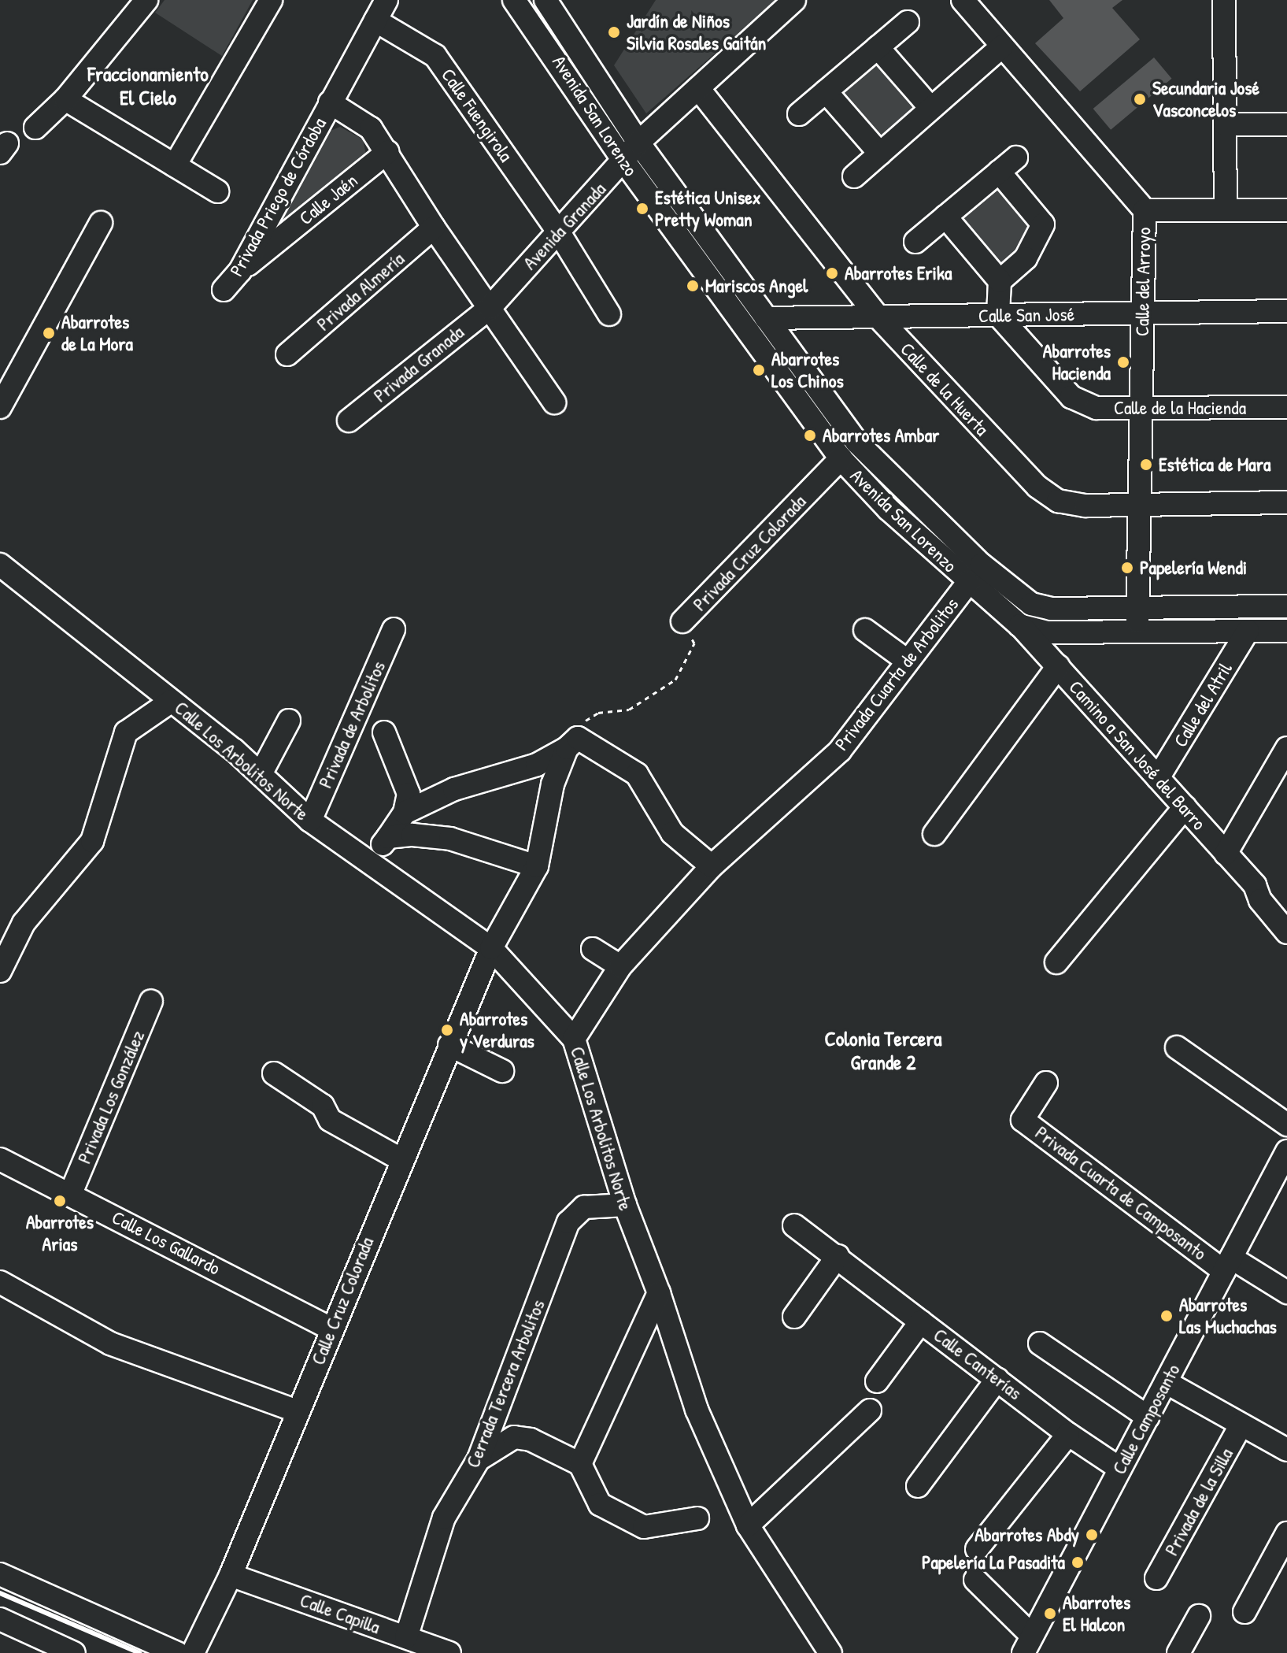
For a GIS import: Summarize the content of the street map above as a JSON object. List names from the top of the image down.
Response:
{
  "streets": {
    "street": [
      "Calle Fuengirola",
      "Avenida San Lorenzo",
      "Privada Priego de Córdoba",
      "Calle Jaén",
      "Avenida Granada",
      "Calle del Arroyo",
      "Privada Almería",
      "Calle San José",
      "Privada Granada",
      "Calle de la Huerta",
      "Calle de la Hacienda",
      "Privada Cruz Colorada",
      "Privada Cuarta de Arbolitos",
      "Calle del Atril",
      "Privada de Arbolitos",
      "Camino a San José del Barro",
      "Calle Los Arbolitos Norte",
      "Privada Los González",
      "Privada Cuarta de Camposanto",
      "Calle Los Gallardo",
      "Calle Cruz Colorada",
      "Calle Canterías",
      "Cerrada Tercera Arbolitos",
      "Calle Camposanto",
      "Privada de la Silla",
      "Calle Capilla"
    ]
  },
  "crossings": [
    ["Calle Fuengirola", "Privada Priego de Córdoba"],
    ["Calle Fuengirola", "Avenida Granada"],
    ["Avenida San Lorenzo", "Avenida Granada"],
    ["Avenida San Lorenzo", "Calle del Arroyo"],
    ["Avenida San Lorenzo", "Calle San José"],
    ["Avenida San Lorenzo", "Privada Cruz Colorada"],
    ["Avenida San Lorenzo", "Privada Cuarta de Arbolitos"],
    ["Avenida San Lorenzo", "Calle del Atril"],
    ["Avenida San Lorenzo", "Camino a San José del Barro"],
    ["Privada Priego de Córdoba", "Calle Jaén"],
    ["Avenida Granada", "Privada Granada"],
    ["Avenida Granada", "Calle de la Huerta"],
    ["Calle del Arroyo", "Calle San José"],
    ["Calle del Arroyo", "Calle de la Huerta"],
    ["Calle del Arroyo", "Calle de la Hacienda"],
    ["Calle San José", "Calle de la Huerta"],
    ["Calle San José", "Calle de la Hacienda"],
    ["Privada Cruz Colorada", "Calle Cruz Colorada"],
    ["Privada Cuarta de Arbolitos", "Calle Los Arbolitos Norte"],
    ["Calle del Atril", "Camino a San José del Barro"],
    ["Privada de Arbolitos", "Calle Los Arbolitos Norte"],
    ["Calle Los Arbolitos Norte", "Calle Cruz Colorada"],
    ["Calle Los Arbolitos Norte", "Cerrada Tercera Arbolitos"],
    ["Privada Los González", "Calle Los Gallardo"],
    ["Privada Cuarta de Camposanto", "Calle Camposanto"],
    ["Calle Los Gallardo", "Calle Cruz Colorada"],
    ["Calle Cruz Colorada", "Calle Capilla"],
    ["Calle Canterías", "Calle Camposanto"],
    ["Cerrada Tercera Arbolitos", "Calle Capilla"]
  ],
  "districts": ["Fraccionamiento El Cielo", "Colonia Tercera Grande 2"],
  "places": [
    "Jardín de Niños Silvia Rosales Gaitán",
    "Secundaria José Vasconcelos",
    "Estética Unisex Pretty Woman",
    "Abarrotes Erika",
    "Mariscos Angel",
    "Abarrotes de La Mora",
    "Abarrotes Hacienda",
    "Abarrotes Los Chinos",
    "Abarrotes Ambar",
    "Estética de Mara",
    "Papelería Wendi",
    "Abarrotes y Verduras",
    "Abarrotes Arias",
    "Abarrotes Las Muchachas",
    "Abarrotes Abdy",
    "Papelería La Pasadita",
    "Abarrotes El Halcon"
  ]
}
